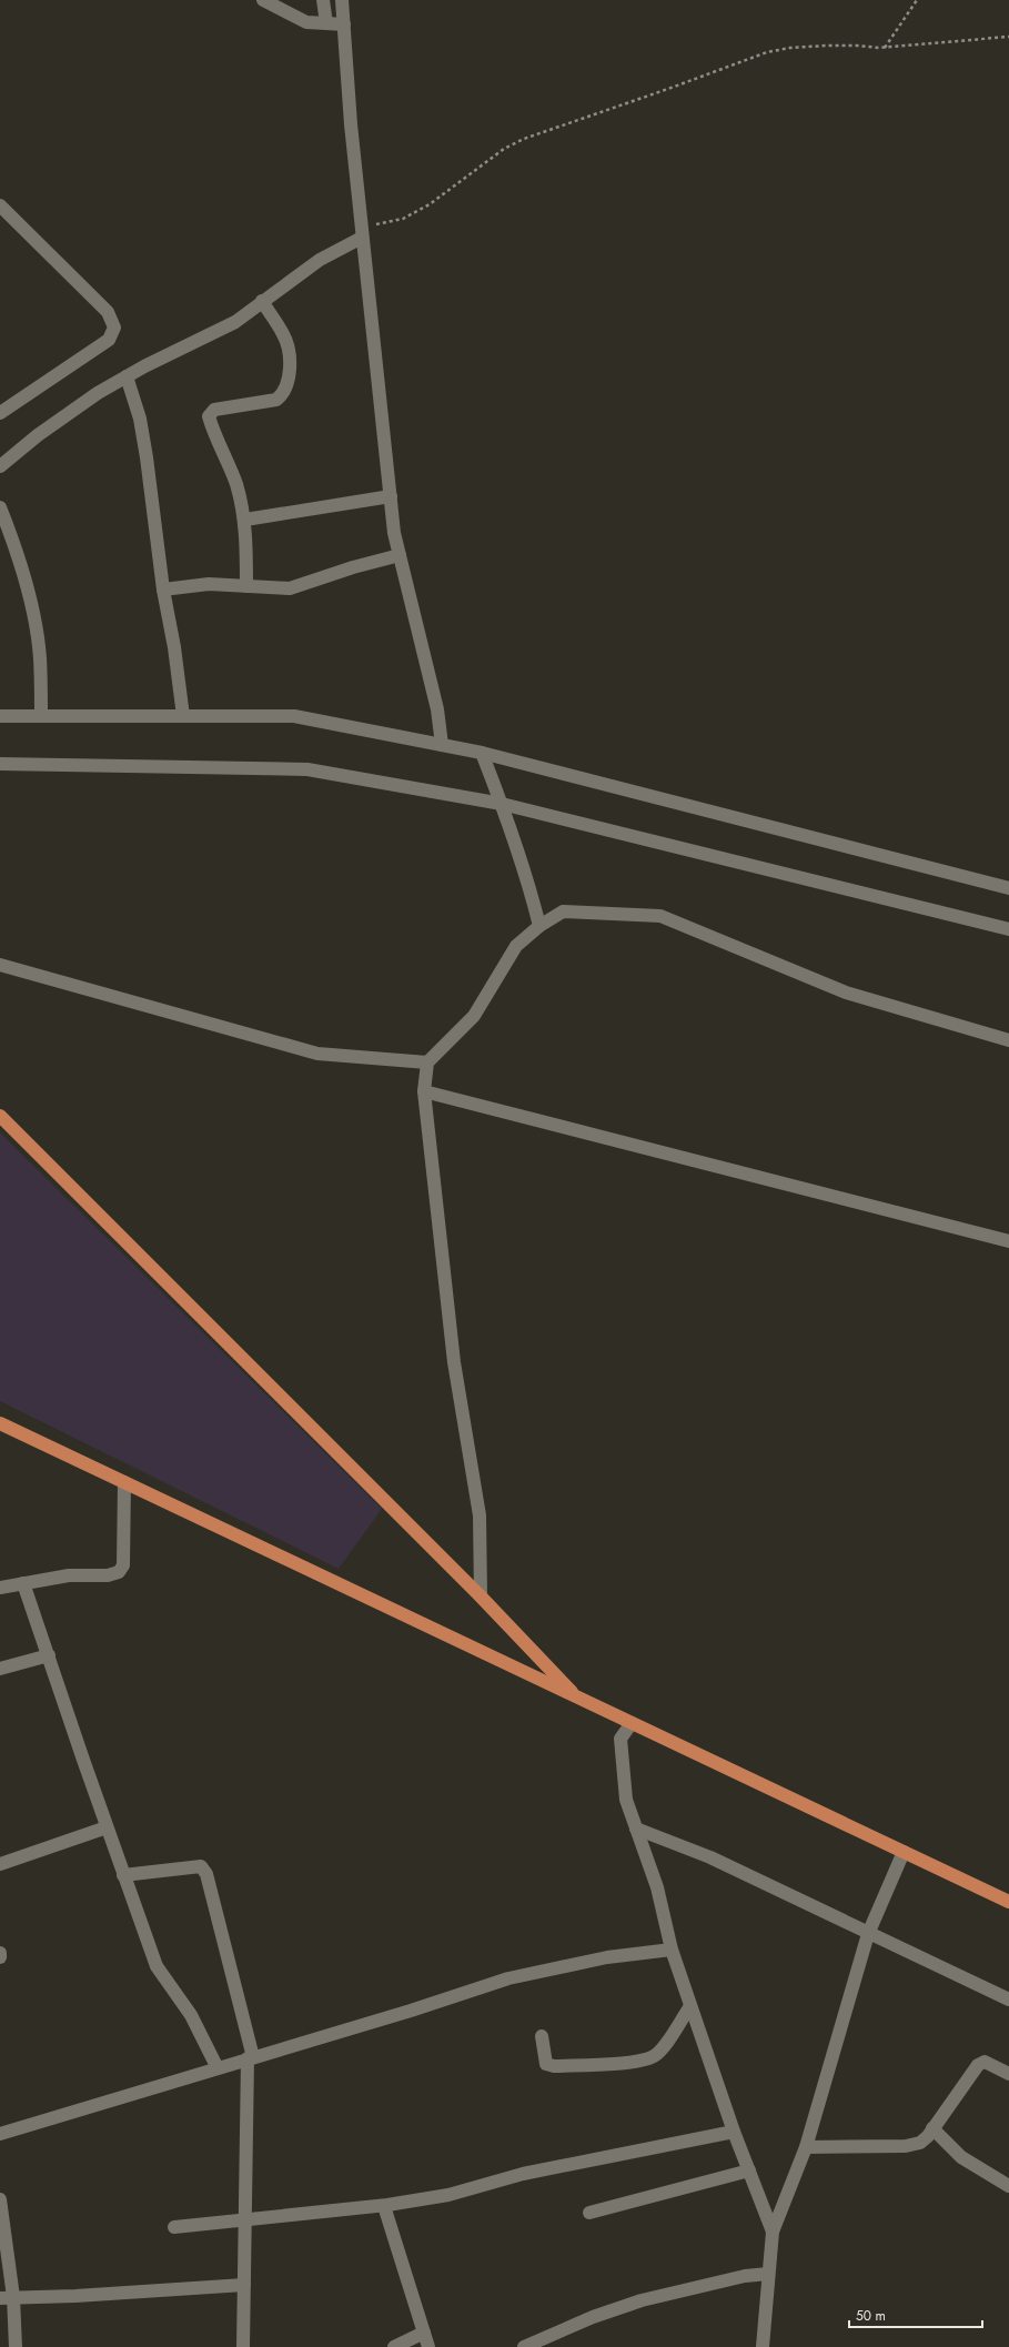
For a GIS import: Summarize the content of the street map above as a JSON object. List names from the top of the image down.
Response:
{
  "scale_bar": "50 m"
}
